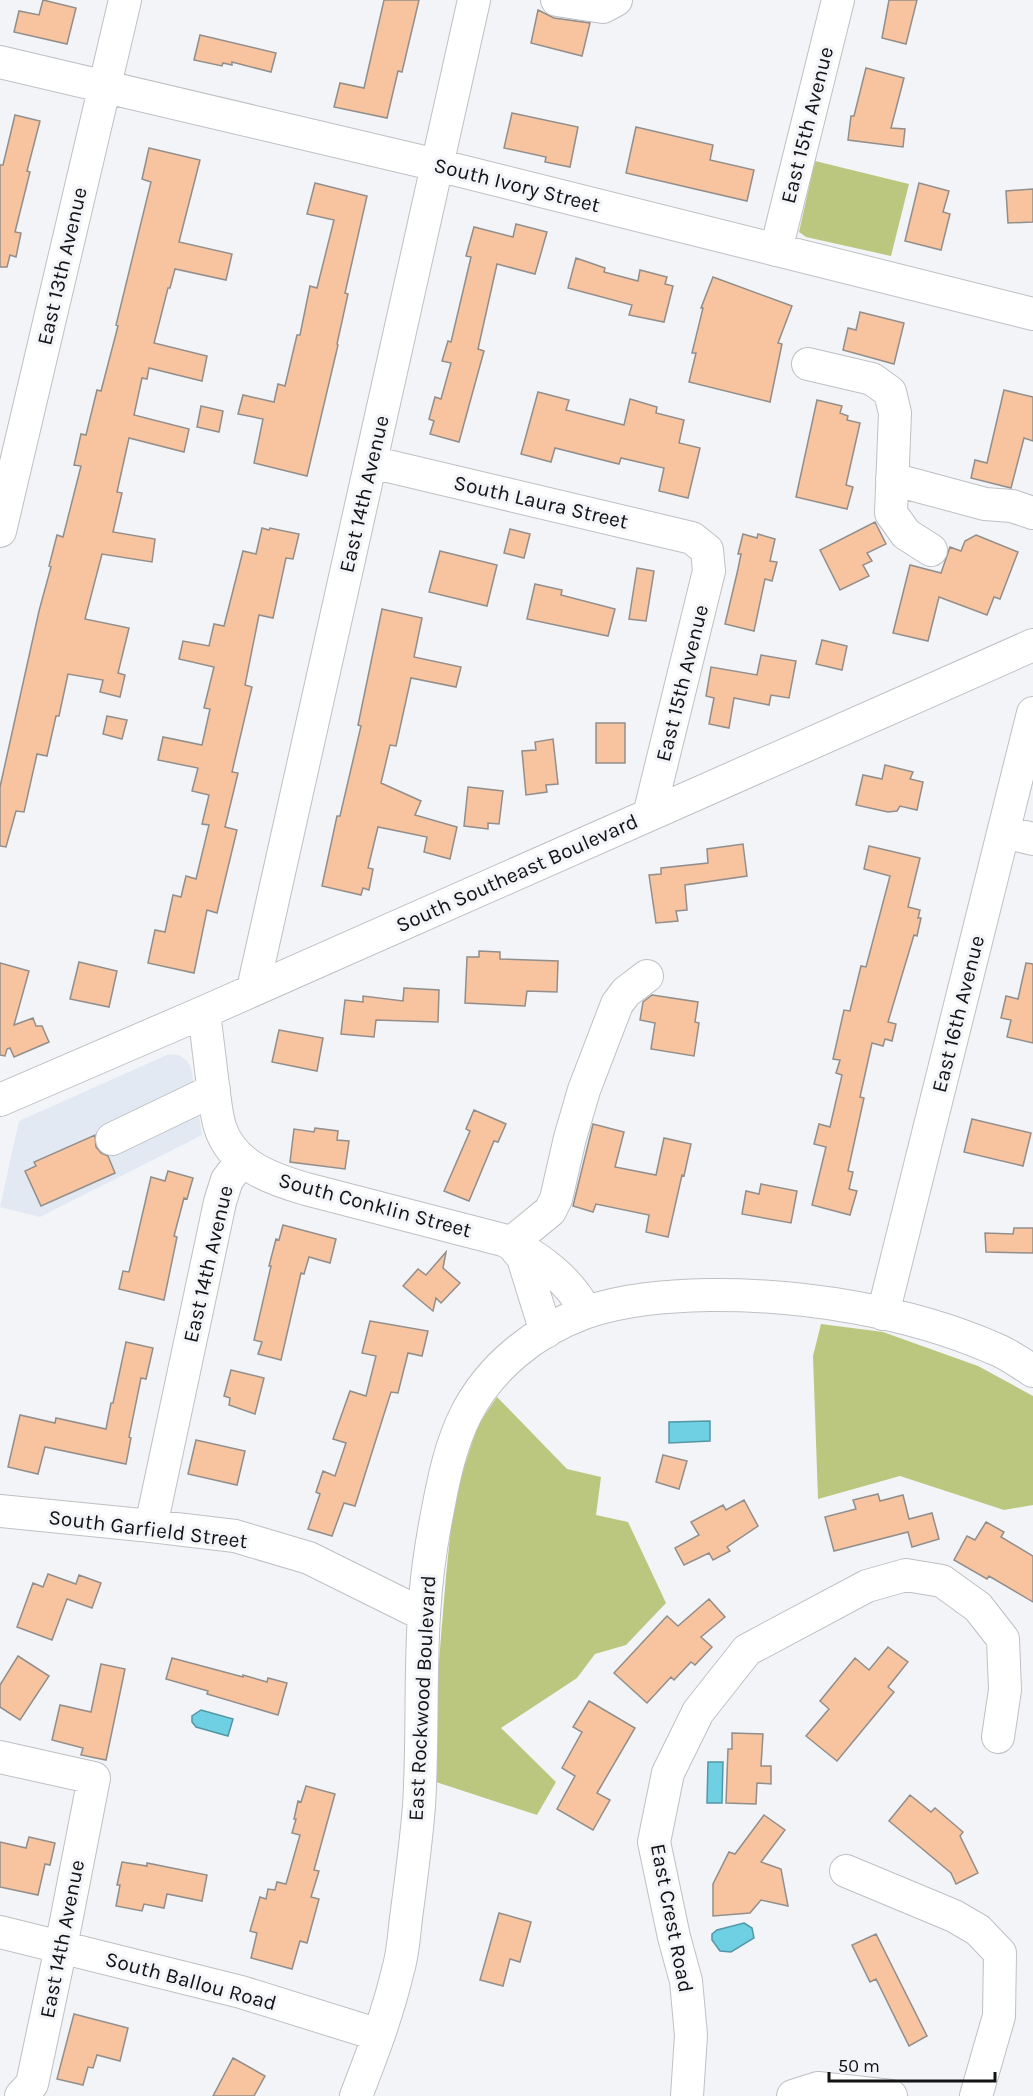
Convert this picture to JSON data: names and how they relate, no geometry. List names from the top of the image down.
{
  "streets": {
    "street": [
      "East 15th Avenue",
      "South Ivory Street",
      "East 13th Avenue",
      "East 14th Avenue",
      "South Laura Street",
      "South Southeast Boulevard",
      "East 16th Avenue",
      "South Conklin Street",
      "South Garfield Street",
      "East Rockwood Boulevard",
      "East Crest Road",
      "South Ballou Road"
    ]
  },
  "crossings": [
    ["East 15th Avenue", "South Ivory Street"],
    ["East 15th Avenue", "South Laura Street"],
    ["East 15th Avenue", "South Southeast Boulevard"],
    ["South Ivory Street", "East 13th Avenue"],
    ["South Ivory Street", "East 14th Avenue"],
    ["East 14th Avenue", "South Laura Street"],
    ["East 14th Avenue", "South Southeast Boulevard"],
    ["East 14th Avenue", "South Conklin Street"],
    ["East 14th Avenue", "South Garfield Street"],
    ["East 14th Avenue", "South Ballou Road"],
    ["East 16th Avenue", "East Rockwood Boulevard"],
    ["South Conklin Street", "East Rockwood Boulevard"],
    ["South Garfield Street", "East Rockwood Boulevard"],
    ["East Rockwood Boulevard", "South Ballou Road"]
  ],
  "scale_bar": "50 m"
}
